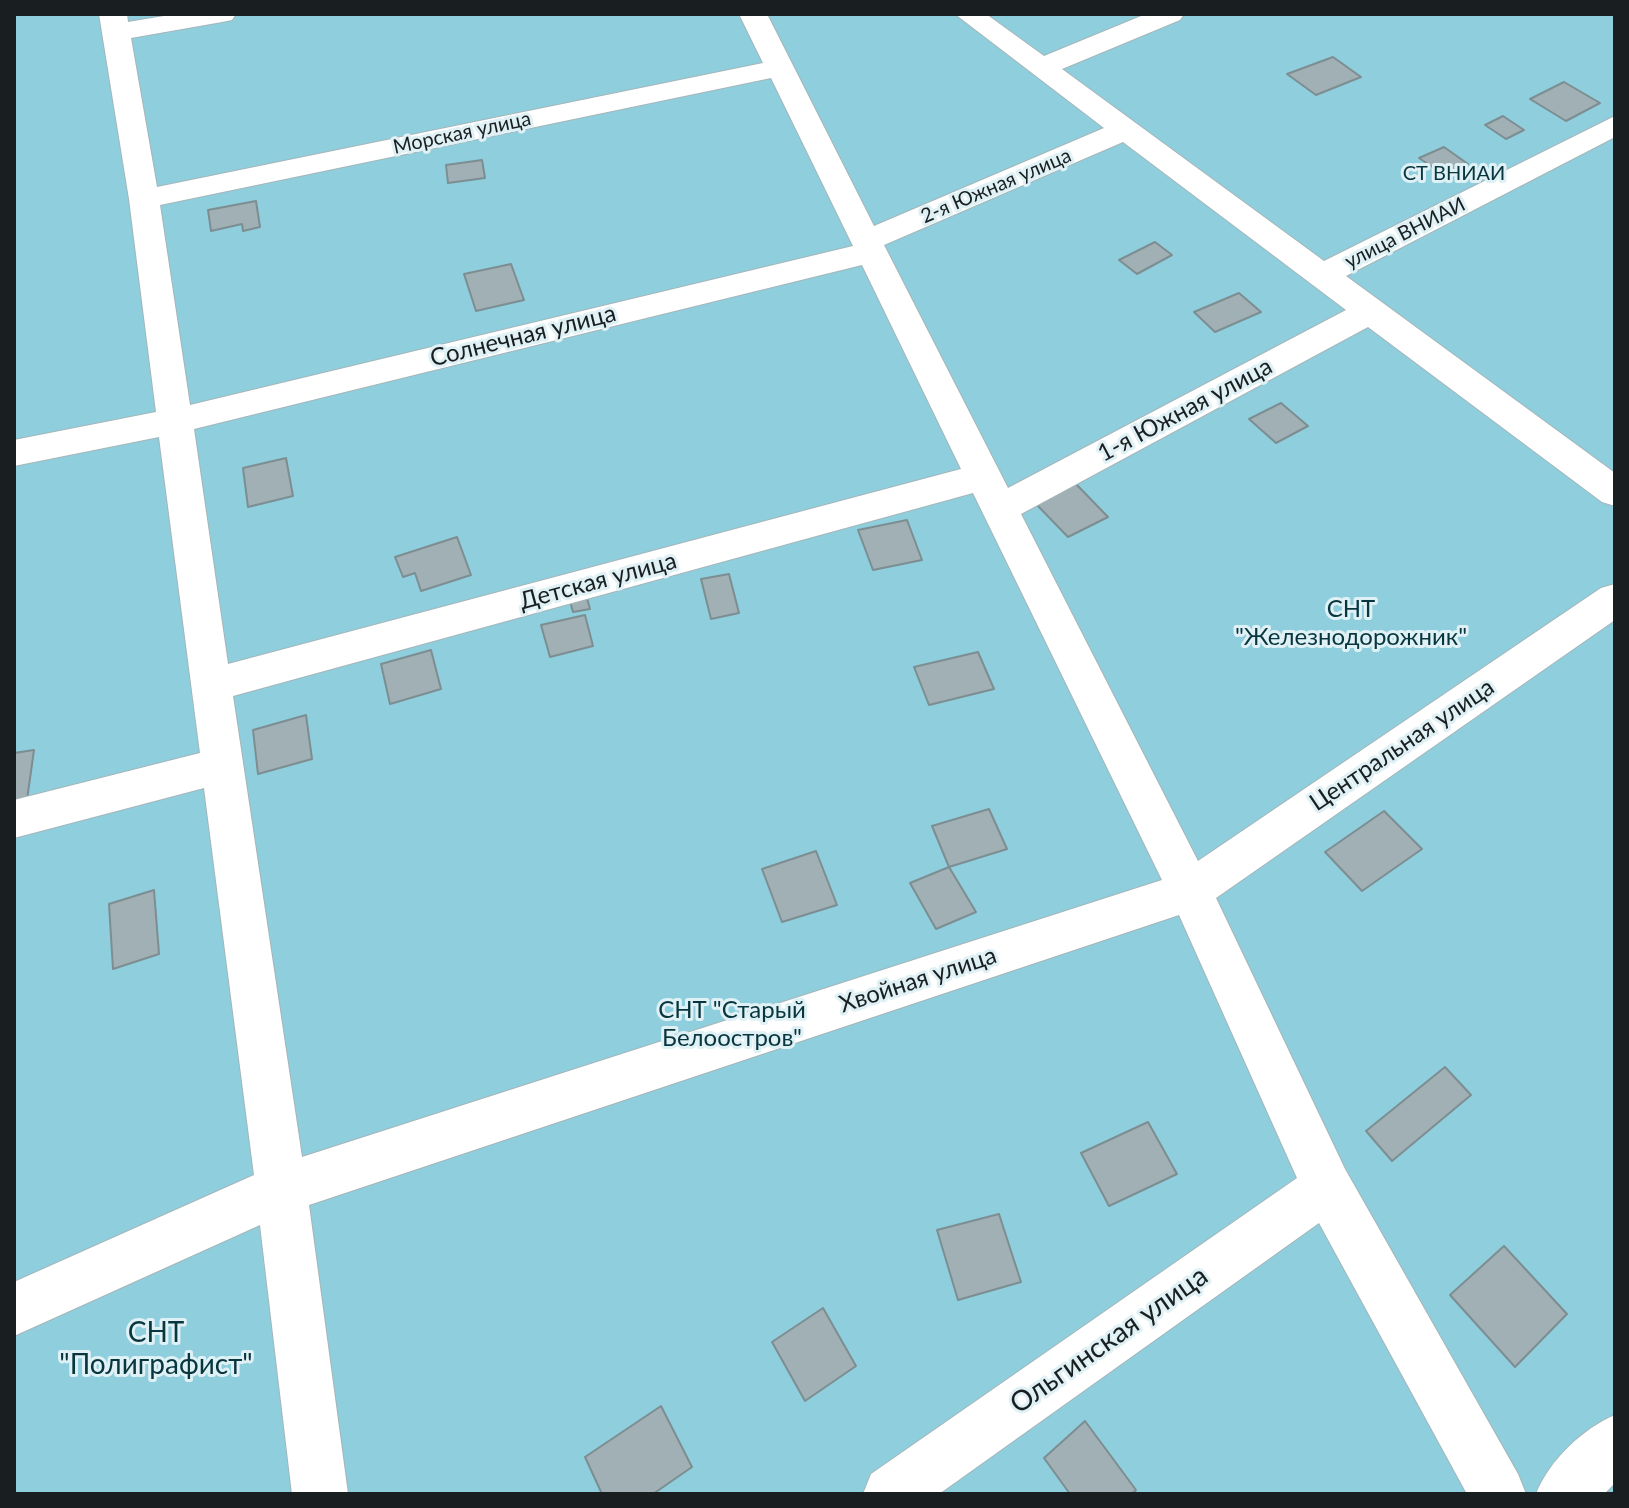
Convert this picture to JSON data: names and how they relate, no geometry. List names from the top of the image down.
{
  "streets": {
    "street": [
      "Морская улица",
      "2-я Южная улица",
      "улица ВНИАИ",
      "Солнечная улица",
      "1-я Южная улица",
      "Детская улица",
      "Центральная улица",
      "Хвойная улица",
      "Ольгинская улица"
    ]
  },
  "crossings": [
    ["2-я Южная улица", "Солнечная улица"],
    ["1-я Южная улица", "Детская улица"],
    ["Центральная улица", "Хвойная улица"]
  ],
  "parks": [
    "СТ ВНИАИ",
    "СНТ \"Железнодорожник\"",
    "СНТ \"Старый Белоостров\"",
    "СНТ \"Полиграфист\""
  ]
}
